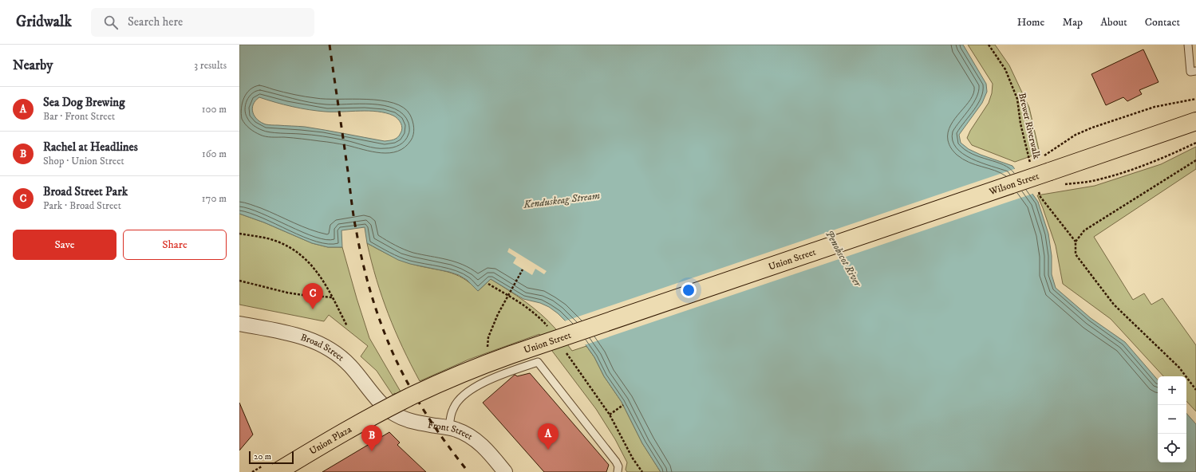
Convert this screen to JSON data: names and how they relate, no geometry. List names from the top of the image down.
{
  "streets": {
    "main road": ["Wilson Street", "Union Street"],
    "street": ["Broad Street", "Front Street", "Union Plaza"],
    "path": ["Brewer Riverwalk"]
  },
  "crossings": [
    ["Wilson Street", "Union Street"],
    ["Union Street", "Union Plaza"],
    ["Broad Street", "Front Street"],
    ["Broad Street", "Union Plaza"],
    ["Front Street", "Union Plaza"]
  ],
  "water": ["Kenduskeag Stream", "Penobscot River"],
  "scale_bar": "20 m",
  "page": {
    "header": "Gridwalk",
    "search": "Search here",
    "nav": [
      "Home",
      "Map",
      "About",
      "Contact"
    ],
    "heading": ["Nearby", "3 results"],
    "list": [
      {
        "mark": "A",
        "name": "Sea Dog Brewing",
        "note": "Bar · Front Street",
        "value": "100 m"
      },
      {
        "mark": "B",
        "name": "Rachel at Headlines",
        "note": "Shop · Union Street",
        "value": "160 m"
      },
      {
        "mark": "C",
        "name": "Broad Street Park",
        "note": "Park · Broad Street",
        "value": "170 m"
      }
    ],
    "buttons": ["Save", "Share"],
    "pins": ["C", "A", "B"],
    "map_buttons": ["+", "−"],
    "scale": "20 m"
  }
}
